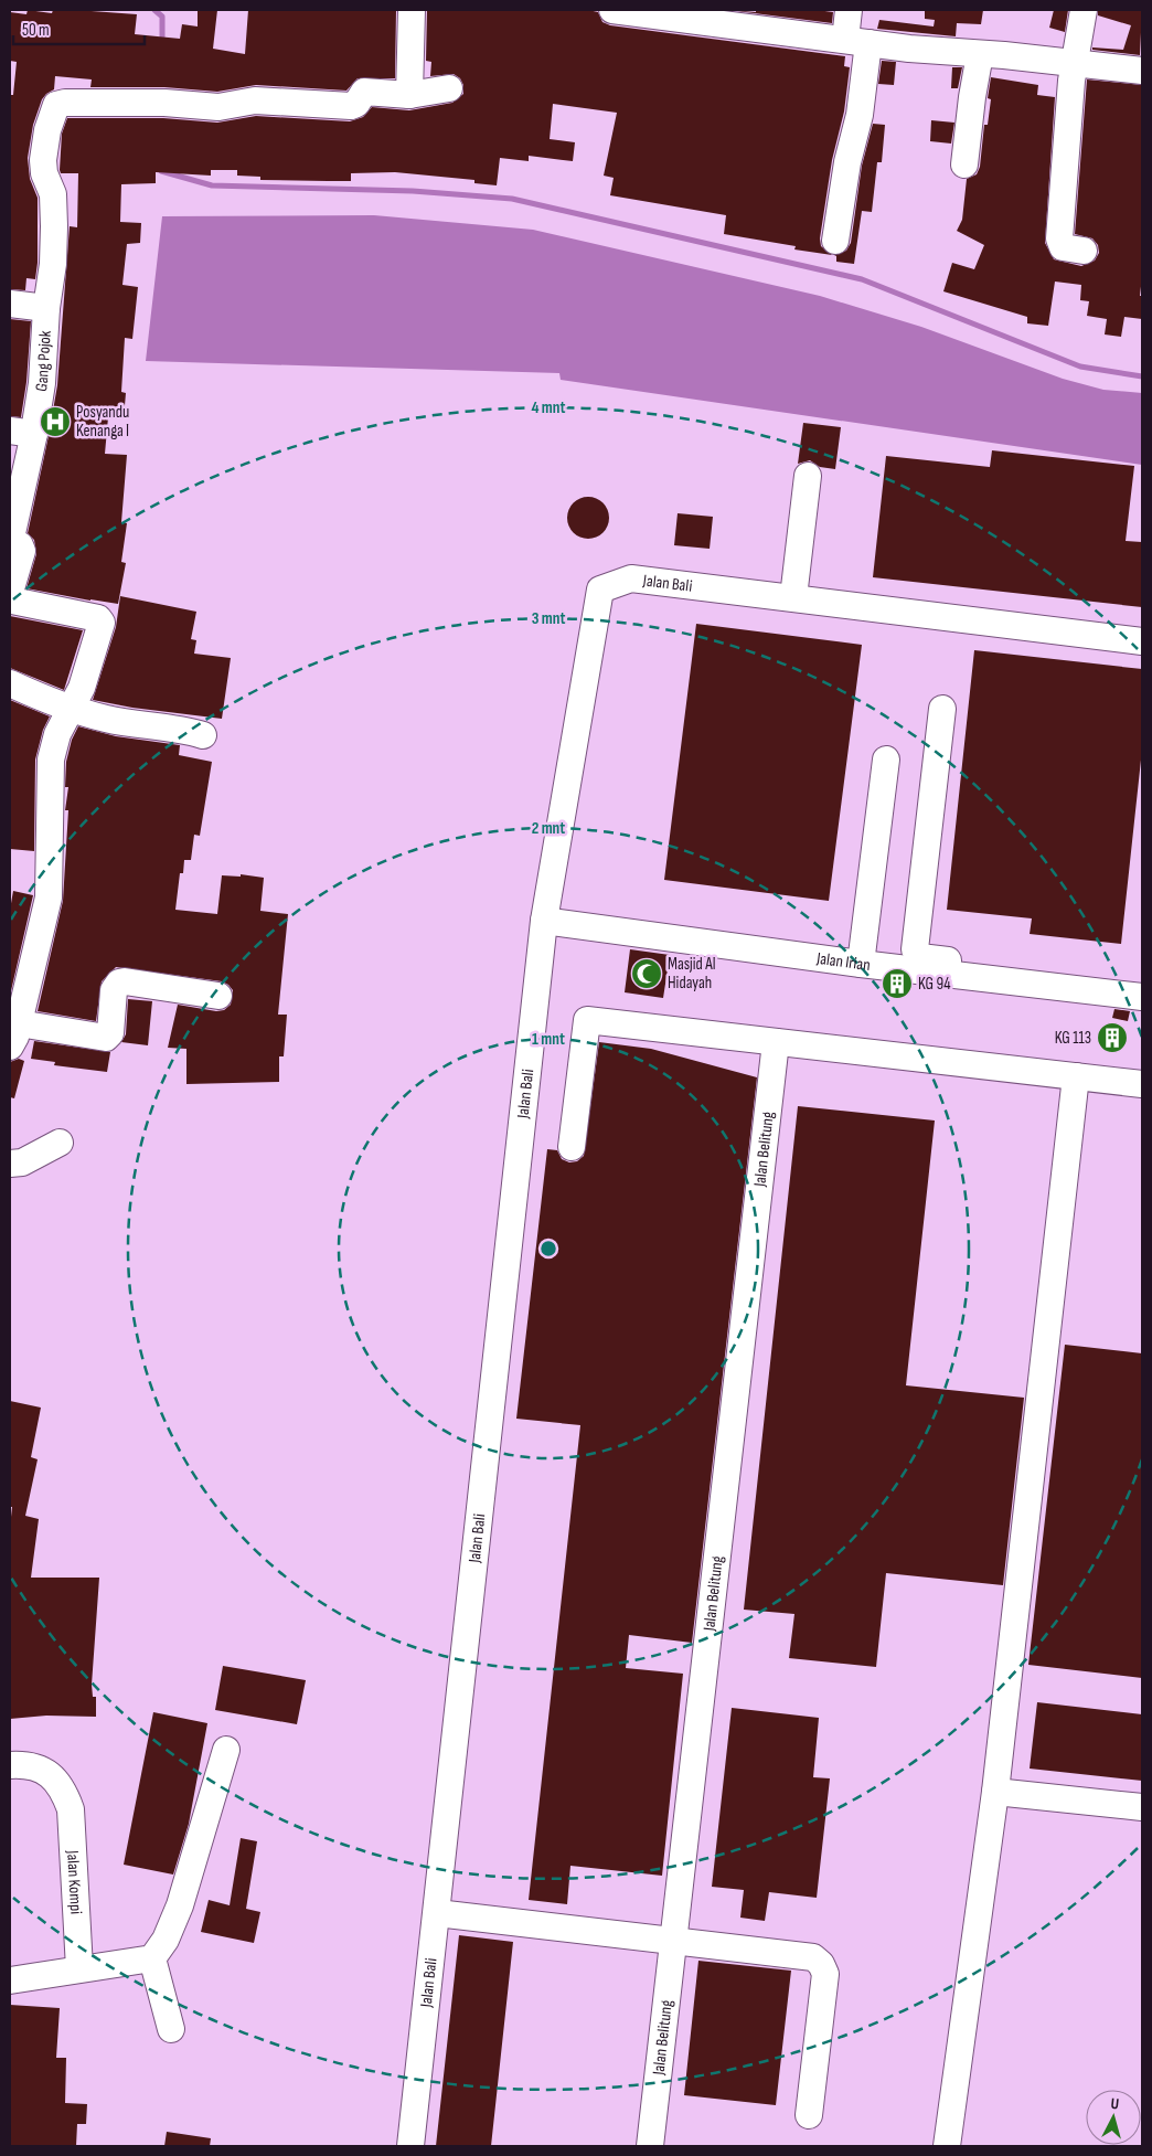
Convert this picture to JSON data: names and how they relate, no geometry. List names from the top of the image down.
{
  "streets": {
    "street": [
      "Gang Pojok",
      "Jalan Bali",
      "Jalan Irian",
      "Jalan Belitung",
      "Jalan Kompi"
    ]
  },
  "crossings": [
    ["Jalan Bali", "Jalan Irian"]
  ],
  "places": {
    "hospital": ["Posyandu Kenanga I"],
    "mosque": ["Masjid Al Hidayah"],
    "building": ["KG 94", "KG 113"]
  },
  "scale_bar": "50 m",
  "north": "top",
  "rings": [
    "4 mnt",
    "3 mnt",
    "2 mnt",
    "1 mnt"
  ]
}
